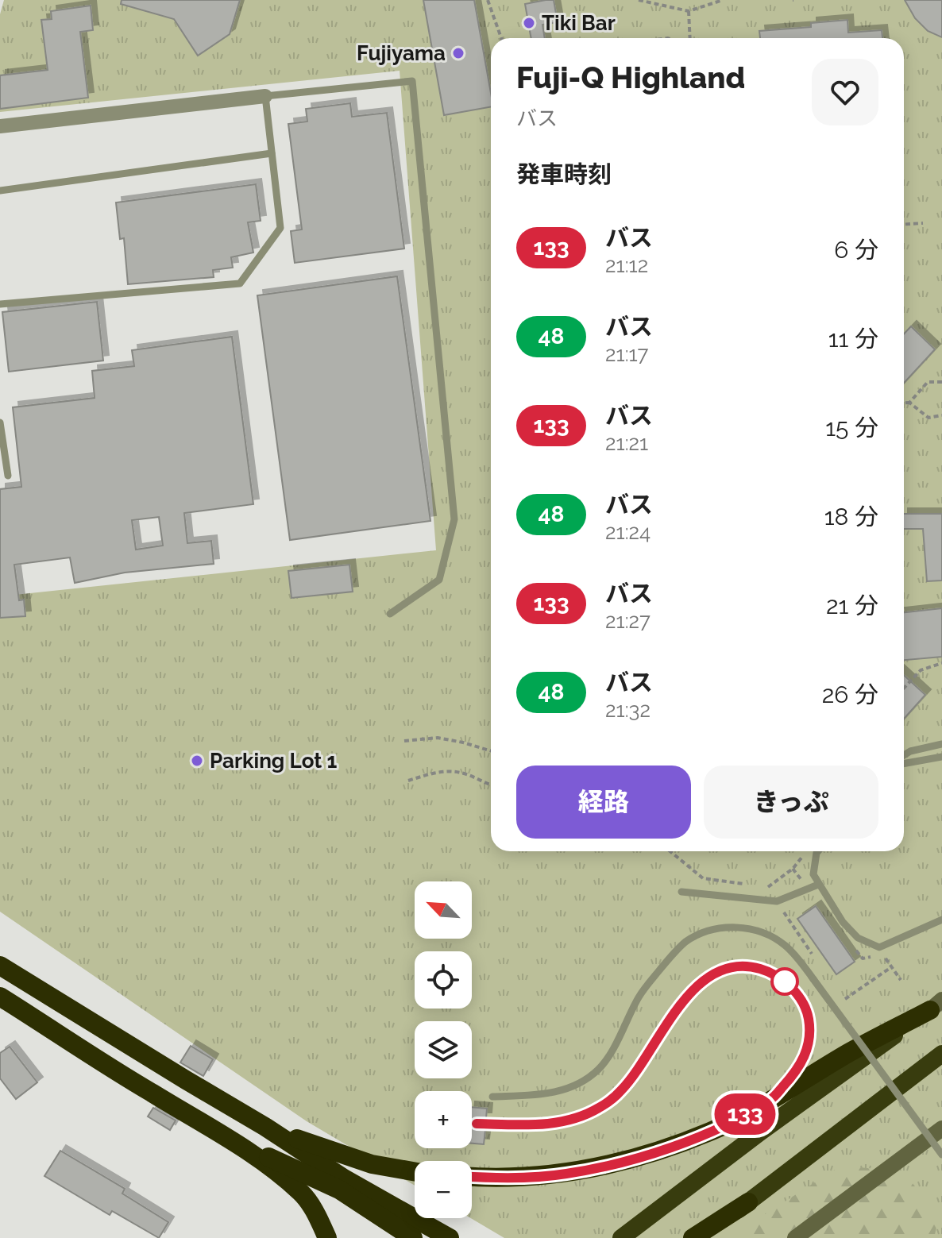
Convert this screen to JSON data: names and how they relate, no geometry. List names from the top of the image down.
{
  "places": ["Tiki Bar", "Fujiyama", "Parking Lot 1"],
  "lines": ["bus line 133"],
  "north": "top left",
  "page": {
    "on_map": "133",
    "heading": [
      ["Fuji-Q Highland", "バス"],
      "発車時刻"
    ],
    "list": [
      {
        "mark": "133",
        "name": "バス",
        "note": "21:12",
        "value": "6 分"
      },
      {
        "mark": "48",
        "name": "バス",
        "note": "21:17",
        "value": "11 分"
      },
      {
        "mark": "133",
        "name": "バス",
        "note": "21:21",
        "value": "15 分"
      },
      {
        "mark": "48",
        "name": "バス",
        "note": "21:24",
        "value": "18 分"
      },
      {
        "mark": "133",
        "name": "バス",
        "note": "21:27",
        "value": "21 分"
      },
      {
        "mark": "48",
        "name": "バス",
        "note": "21:32",
        "value": "26 分"
      }
    ],
    "buttons": ["経路", "きっぷ"],
    "map_buttons": ["+", "−"]
  }
}
